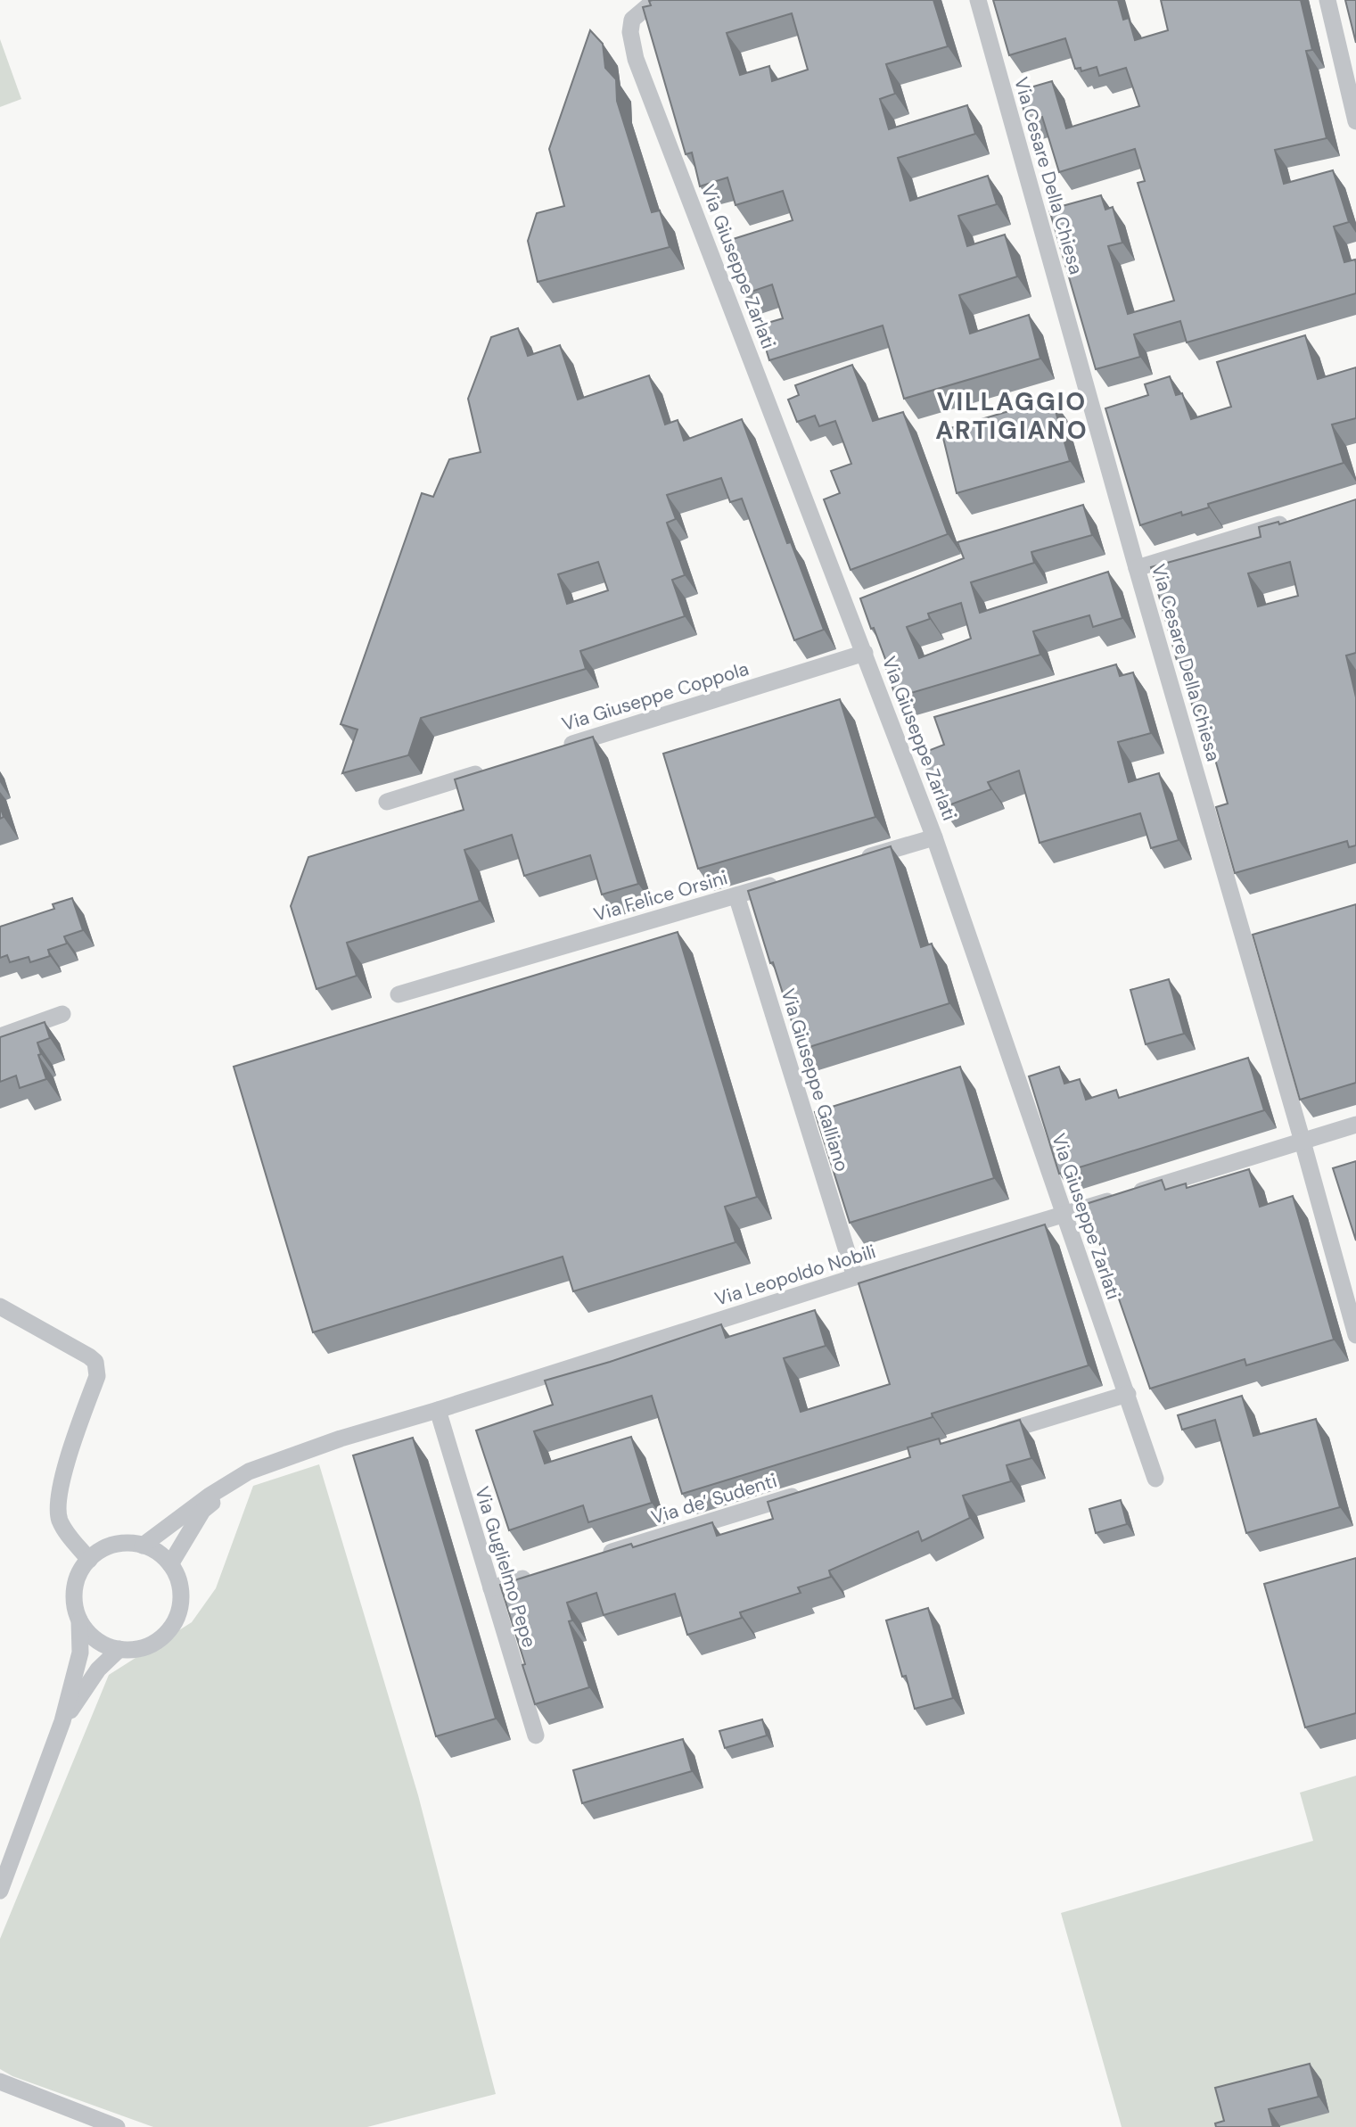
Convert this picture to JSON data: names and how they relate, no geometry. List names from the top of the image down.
{
  "streets": {
    "street": [
      "Via Cesare Della Chiesa",
      "Via Giuseppe Zarlati",
      "Via Giuseppe Coppola",
      "Via Felice Orsini",
      "Via Giuseppe Galliano",
      "Via Leopoldo Nobili",
      "Via de’ Sudenti",
      "Via Guglielmo Pepe"
    ]
  },
  "crossings": [
    ["Via Cesare Della Chiesa", "Via Leopoldo Nobili"],
    ["Via Giuseppe Zarlati", "Via Giuseppe Coppola"],
    ["Via Giuseppe Zarlati", "Via Leopoldo Nobili"],
    ["Via Felice Orsini", "Via Giuseppe Galliano"],
    ["Via Giuseppe Galliano", "Via Leopoldo Nobili"],
    ["Via Leopoldo Nobili", "Via Guglielmo Pepe"]
  ],
  "districts": ["VILLAGGIO ARTIGIANO"]
}
